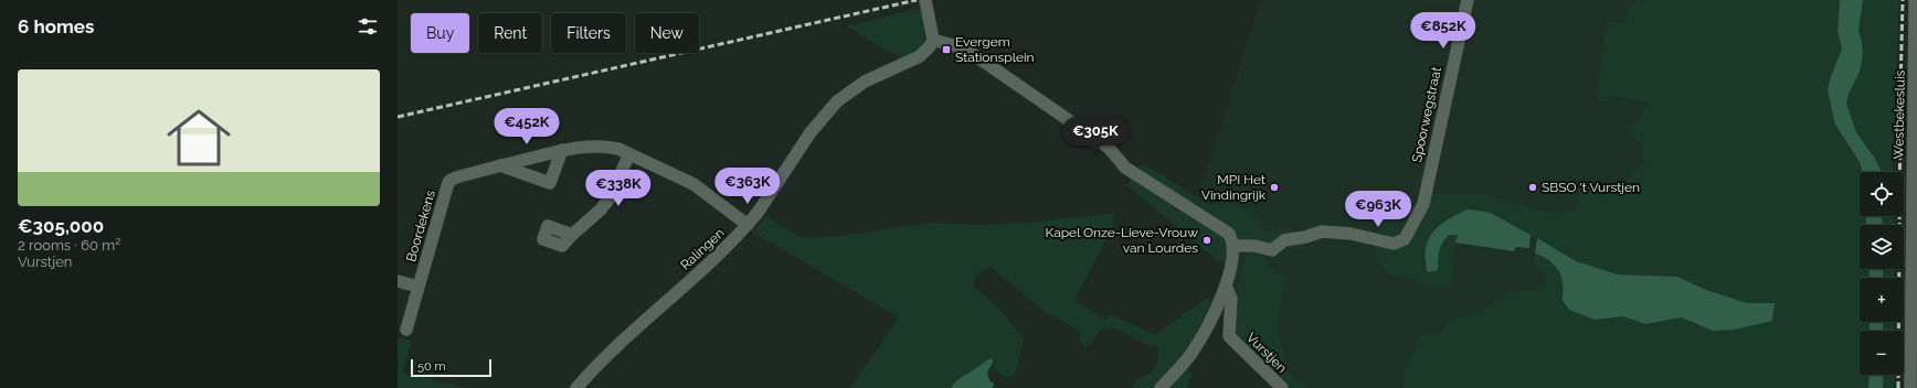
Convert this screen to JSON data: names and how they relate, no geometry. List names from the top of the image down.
{
  "streets": {
    "street": [
      "Spoorwegstraat",
      "Westbekesluis",
      "Boordekens",
      "Ralingen",
      "Vurstjen"
    ]
  },
  "crossings": [
    ["Spoorwegstraat", "Vurstjen"],
    ["Boordekens", "Ralingen"]
  ],
  "places": {
    "transit": ["Evergem Stationsplein"],
    "other": ["MPI Het Vindingrijk", "SBSO 't Vurstjen", "Kapel Onze-Lieve-Vrouw van Lourdes"]
  },
  "scale_bar": "50 m",
  "page": {
    "heading": "6 homes",
    "price": [
      "€852K",
      "€452K",
      "€305K",
      "€363K",
      "€338K",
      "€963K"
    ],
    "chip": [
      "Buy",
      "Rent",
      "Filters",
      "New"
    ],
    "list": [
      {
        "name": "€305,000",
        "note": "2 rooms · 60 m² · Vurstjen"
      }
    ],
    "map_buttons": ["+", "−"],
    "scale": "50 m"
  }
}
